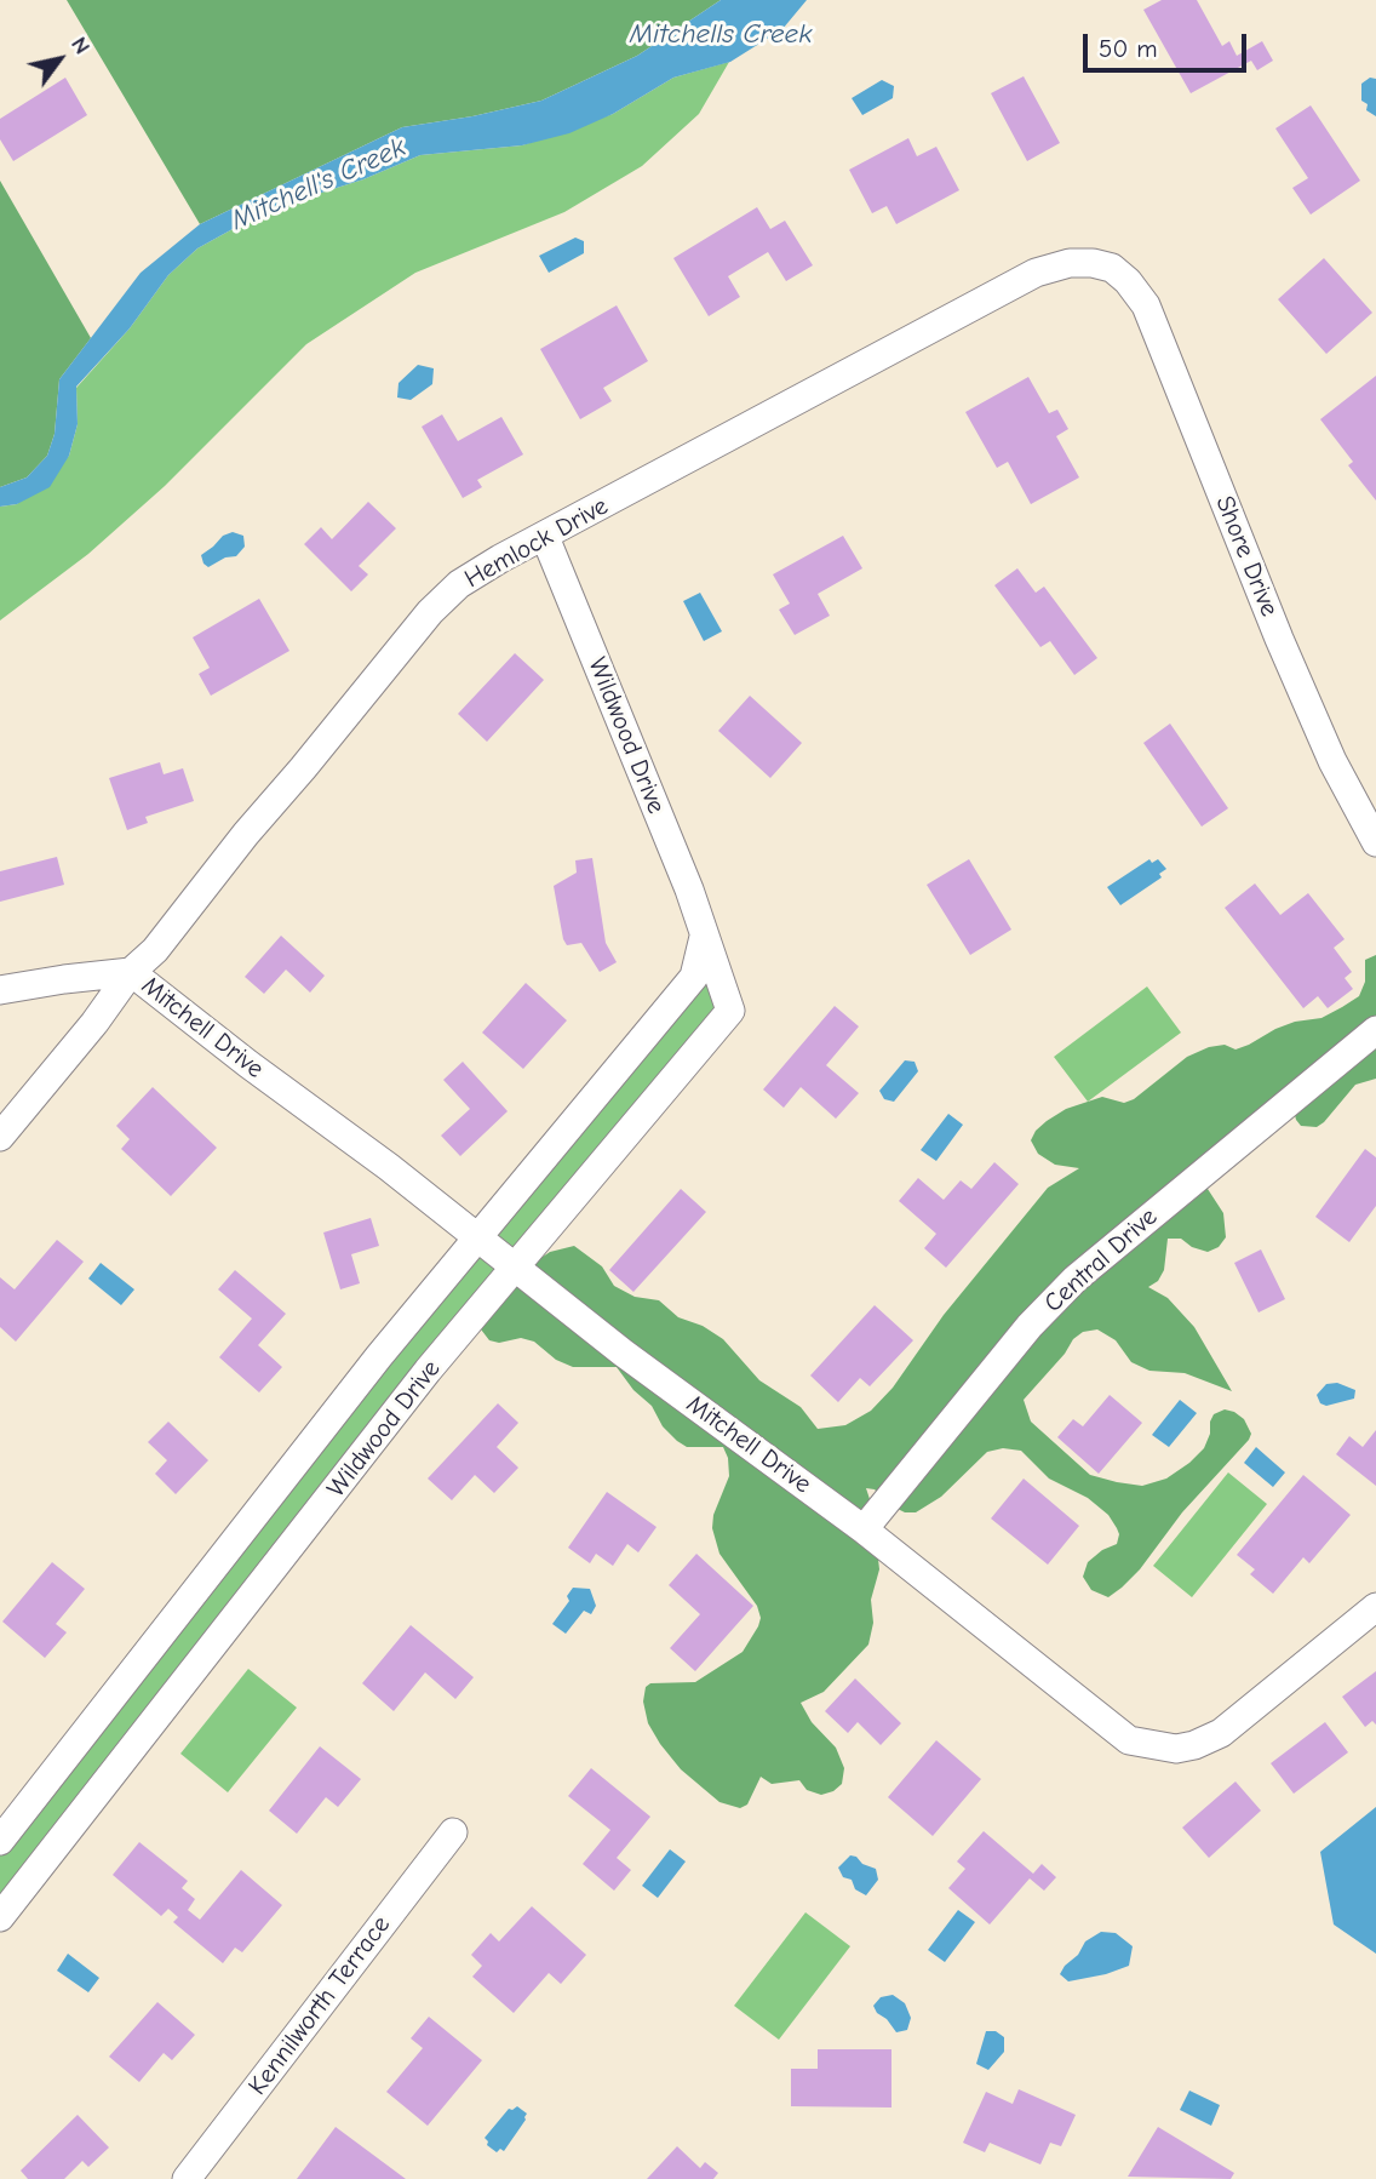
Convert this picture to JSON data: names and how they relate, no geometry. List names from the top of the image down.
{
  "streets": {
    "street": [
      "Hemlock Drive",
      "Shore Drive",
      "Wildwood Drive",
      "Mitchell Drive",
      "Central Drive",
      "Kennilworth Terrace"
    ]
  },
  "crossings": [
    ["Hemlock Drive", "Shore Drive"],
    ["Hemlock Drive", "Wildwood Drive"],
    ["Hemlock Drive", "Mitchell Drive"],
    ["Wildwood Drive", "Mitchell Drive"],
    ["Mitchell Drive", "Central Drive"]
  ],
  "water": ["Mitchells Creek", "Mitchell's Creek"],
  "scale_bar": "50 m",
  "north": "top right"
}
